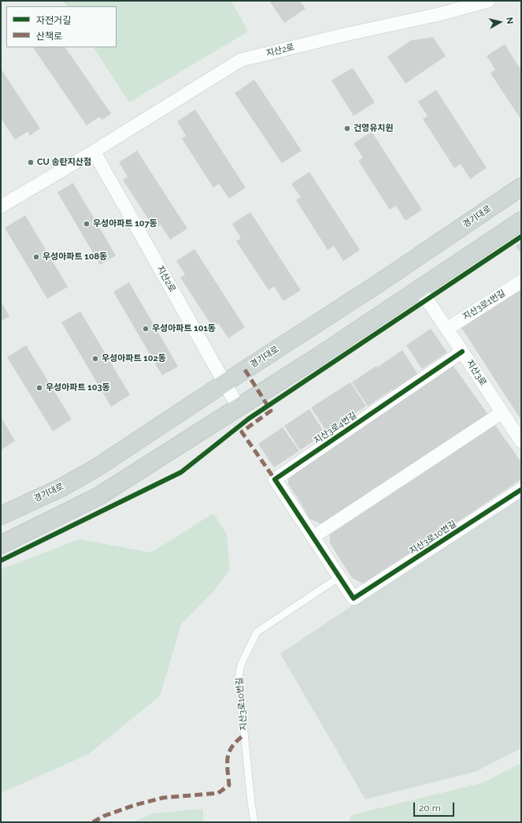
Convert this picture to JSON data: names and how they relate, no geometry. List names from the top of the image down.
{
  "streets": {
    "main road": ["경기대로"],
    "street": [
      "지산2로",
      "지산3로1번길",
      "지산3로",
      "지산3로4번길",
      "지산3로10번길"
    ]
  },
  "crossings": [
    ["지산2로", "경기대로"],
    ["지산3로1번길", "지산3로"],
    ["지산3로", "지산3로4번길"]
  ],
  "places": [
    "건영유치원",
    "CU 송탄지산점",
    "우성아파트 107동",
    "우성아파트 108동",
    "우성아파트 101동",
    "우성아파트 102동",
    "우성아파트 103동"
  ],
  "legend": ["자전거길", "산책로"],
  "scale_bar": "20 m",
  "north": "right"
}
